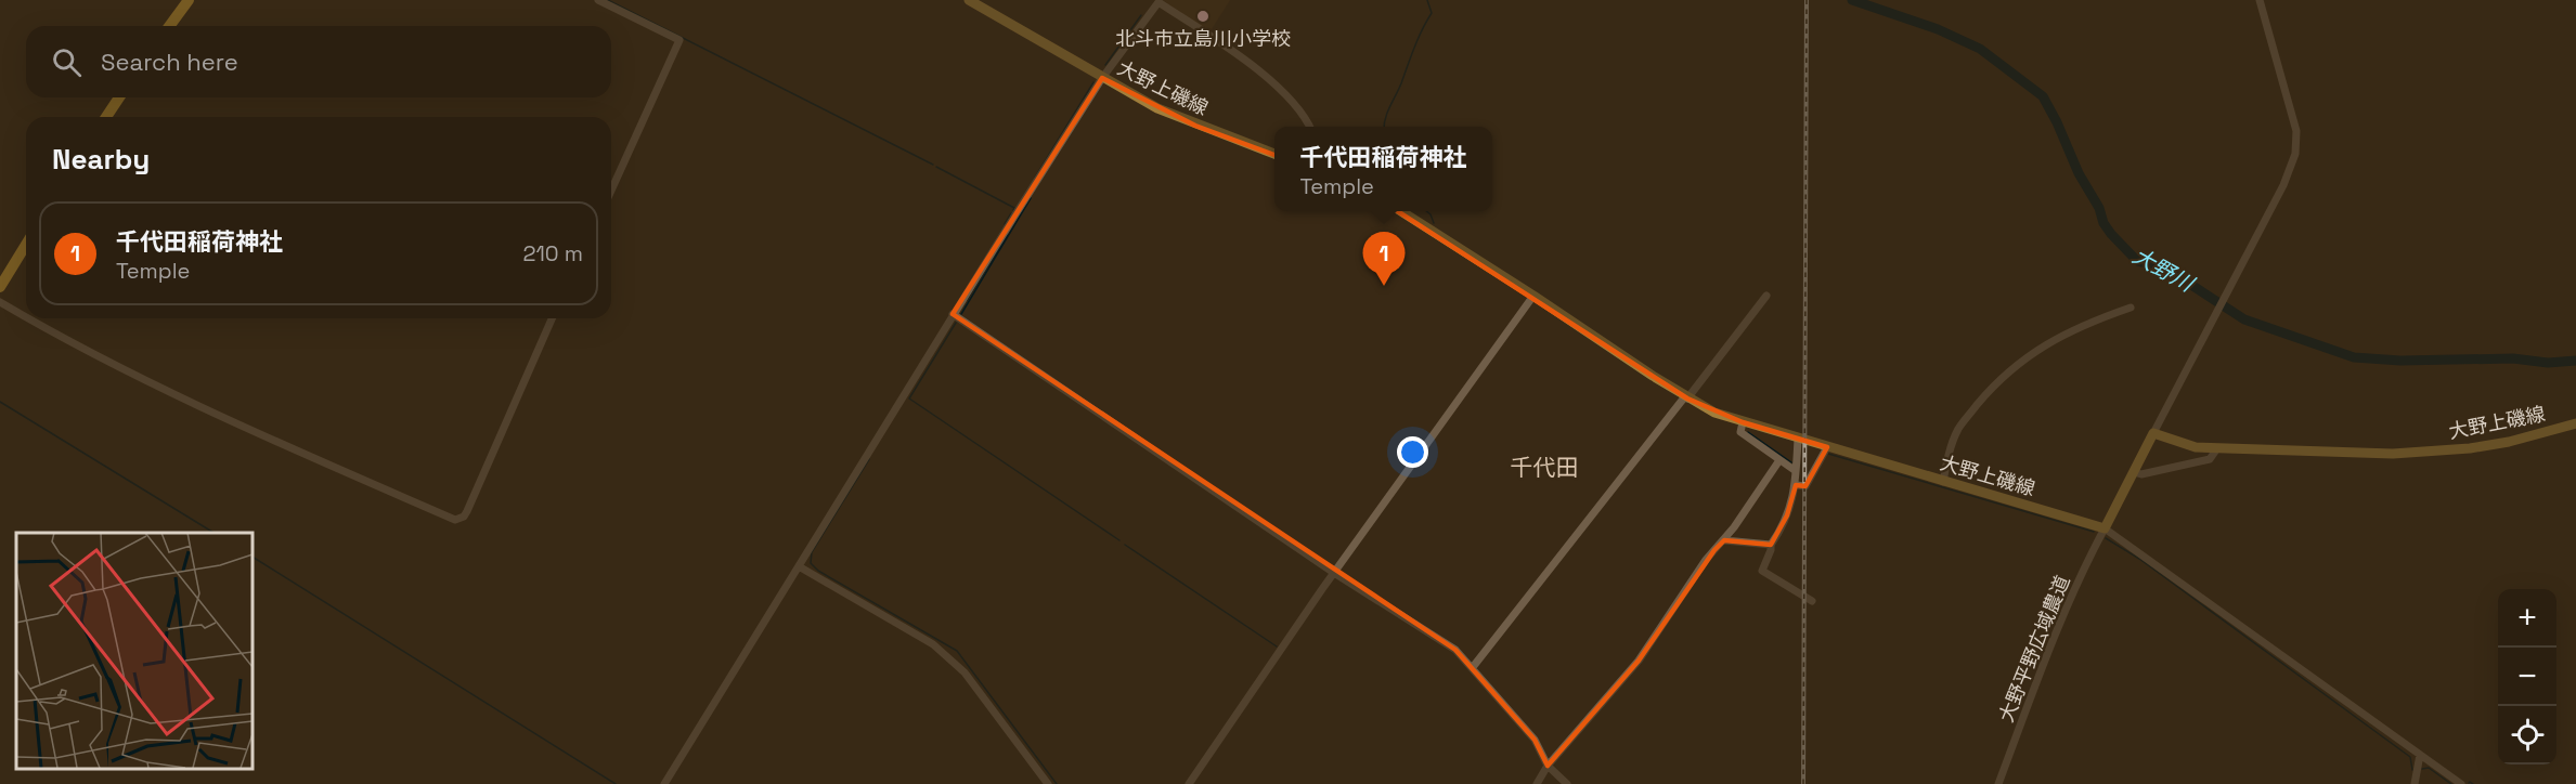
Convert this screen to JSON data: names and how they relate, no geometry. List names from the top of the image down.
{
  "streets": {
    "main road": ["大野上磯線"],
    "street": ["大野平野広域農道"]
  },
  "crossings": [
    ["大野上磯線", "大野平野広域農道"]
  ],
  "districts": ["千代田"],
  "water": ["大野川"],
  "places": ["北斗市立島川小学校"],
  "page": {
    "search": "Search here",
    "heading": "Nearby",
    "popup": ["千代田稲荷神社", "Temple"],
    "list": [
      {
        "mark": "1",
        "name": "千代田稲荷神社",
        "note": "Temple",
        "value": "210 m"
      }
    ],
    "pins": "1",
    "map_buttons": ["+", "−"]
  }
}
